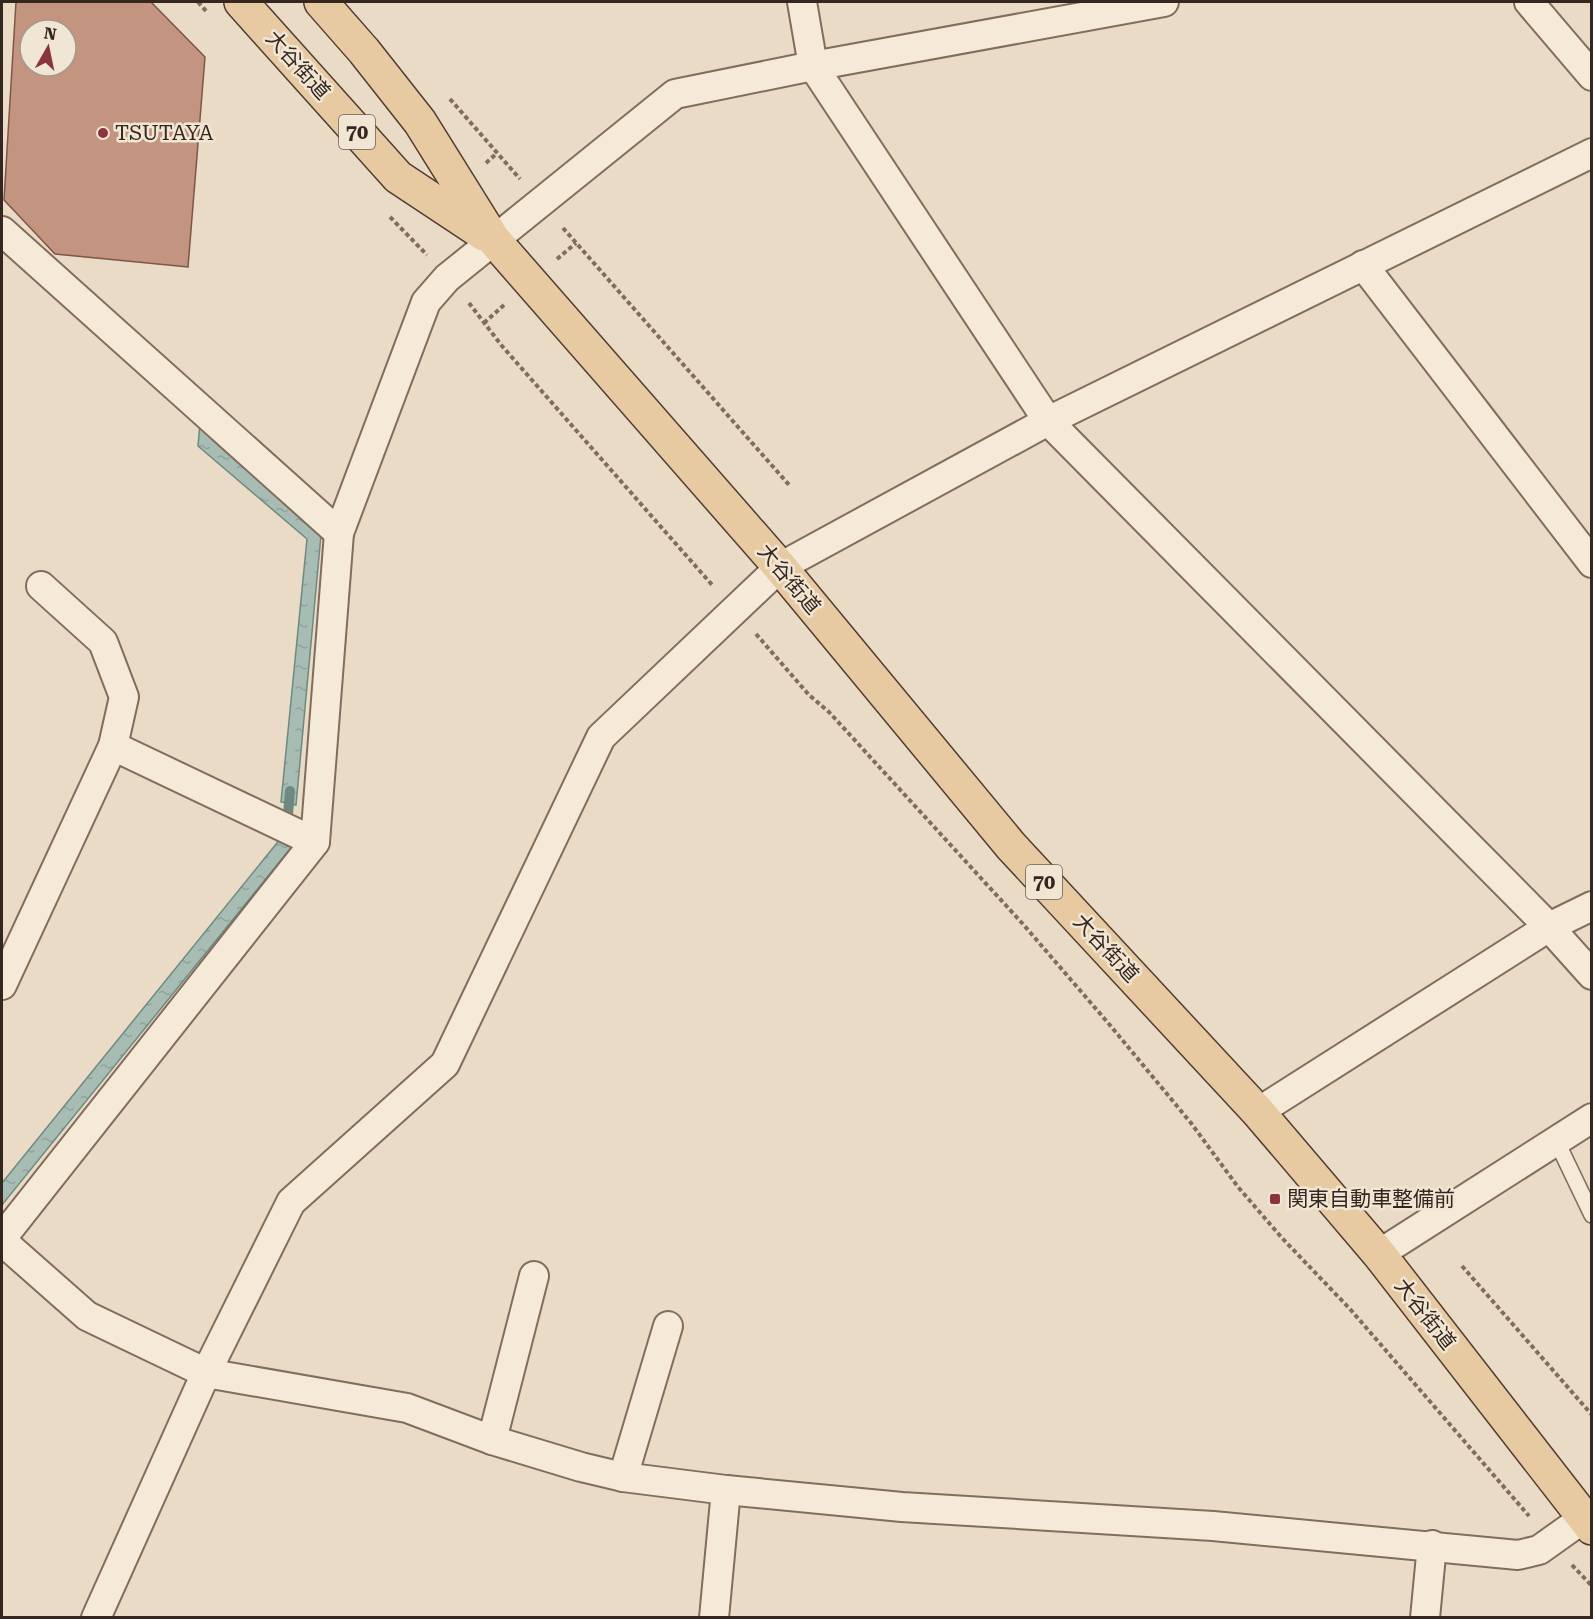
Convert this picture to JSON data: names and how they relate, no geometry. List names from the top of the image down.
{
  "streets": {
    "main road": ["大谷街道", "70"]
  },
  "places": {
    "other": ["TSUTAYA"],
    "transit": ["関東自動車整備前"]
  },
  "north": "top"
}
